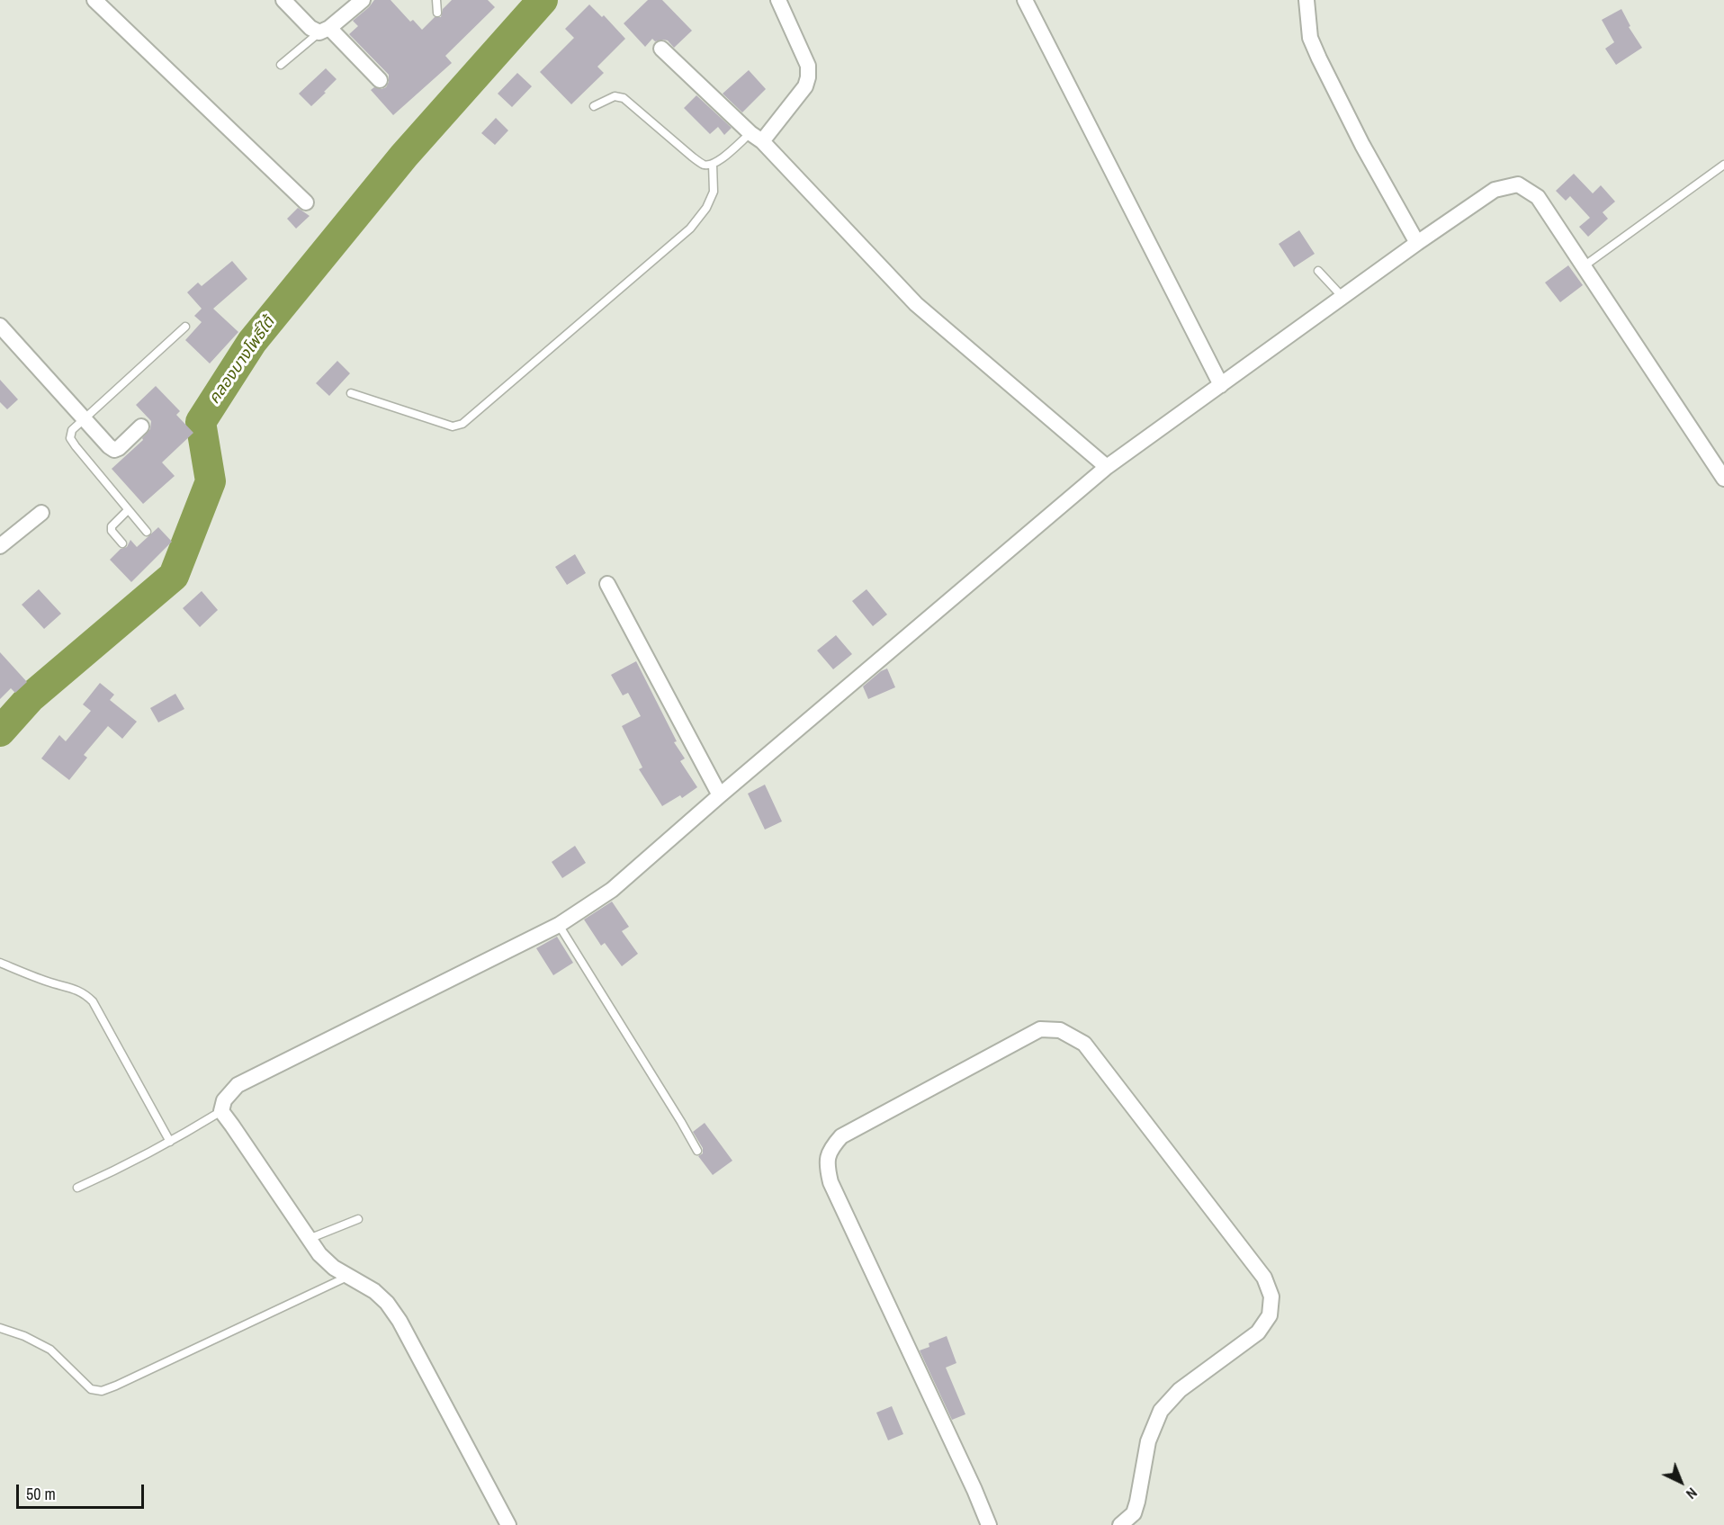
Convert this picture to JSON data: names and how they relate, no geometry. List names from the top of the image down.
{
  "water": ["คลองบางโพธิ์ใต้"],
  "scale_bar": "50 m",
  "north": "bottom right"
}
